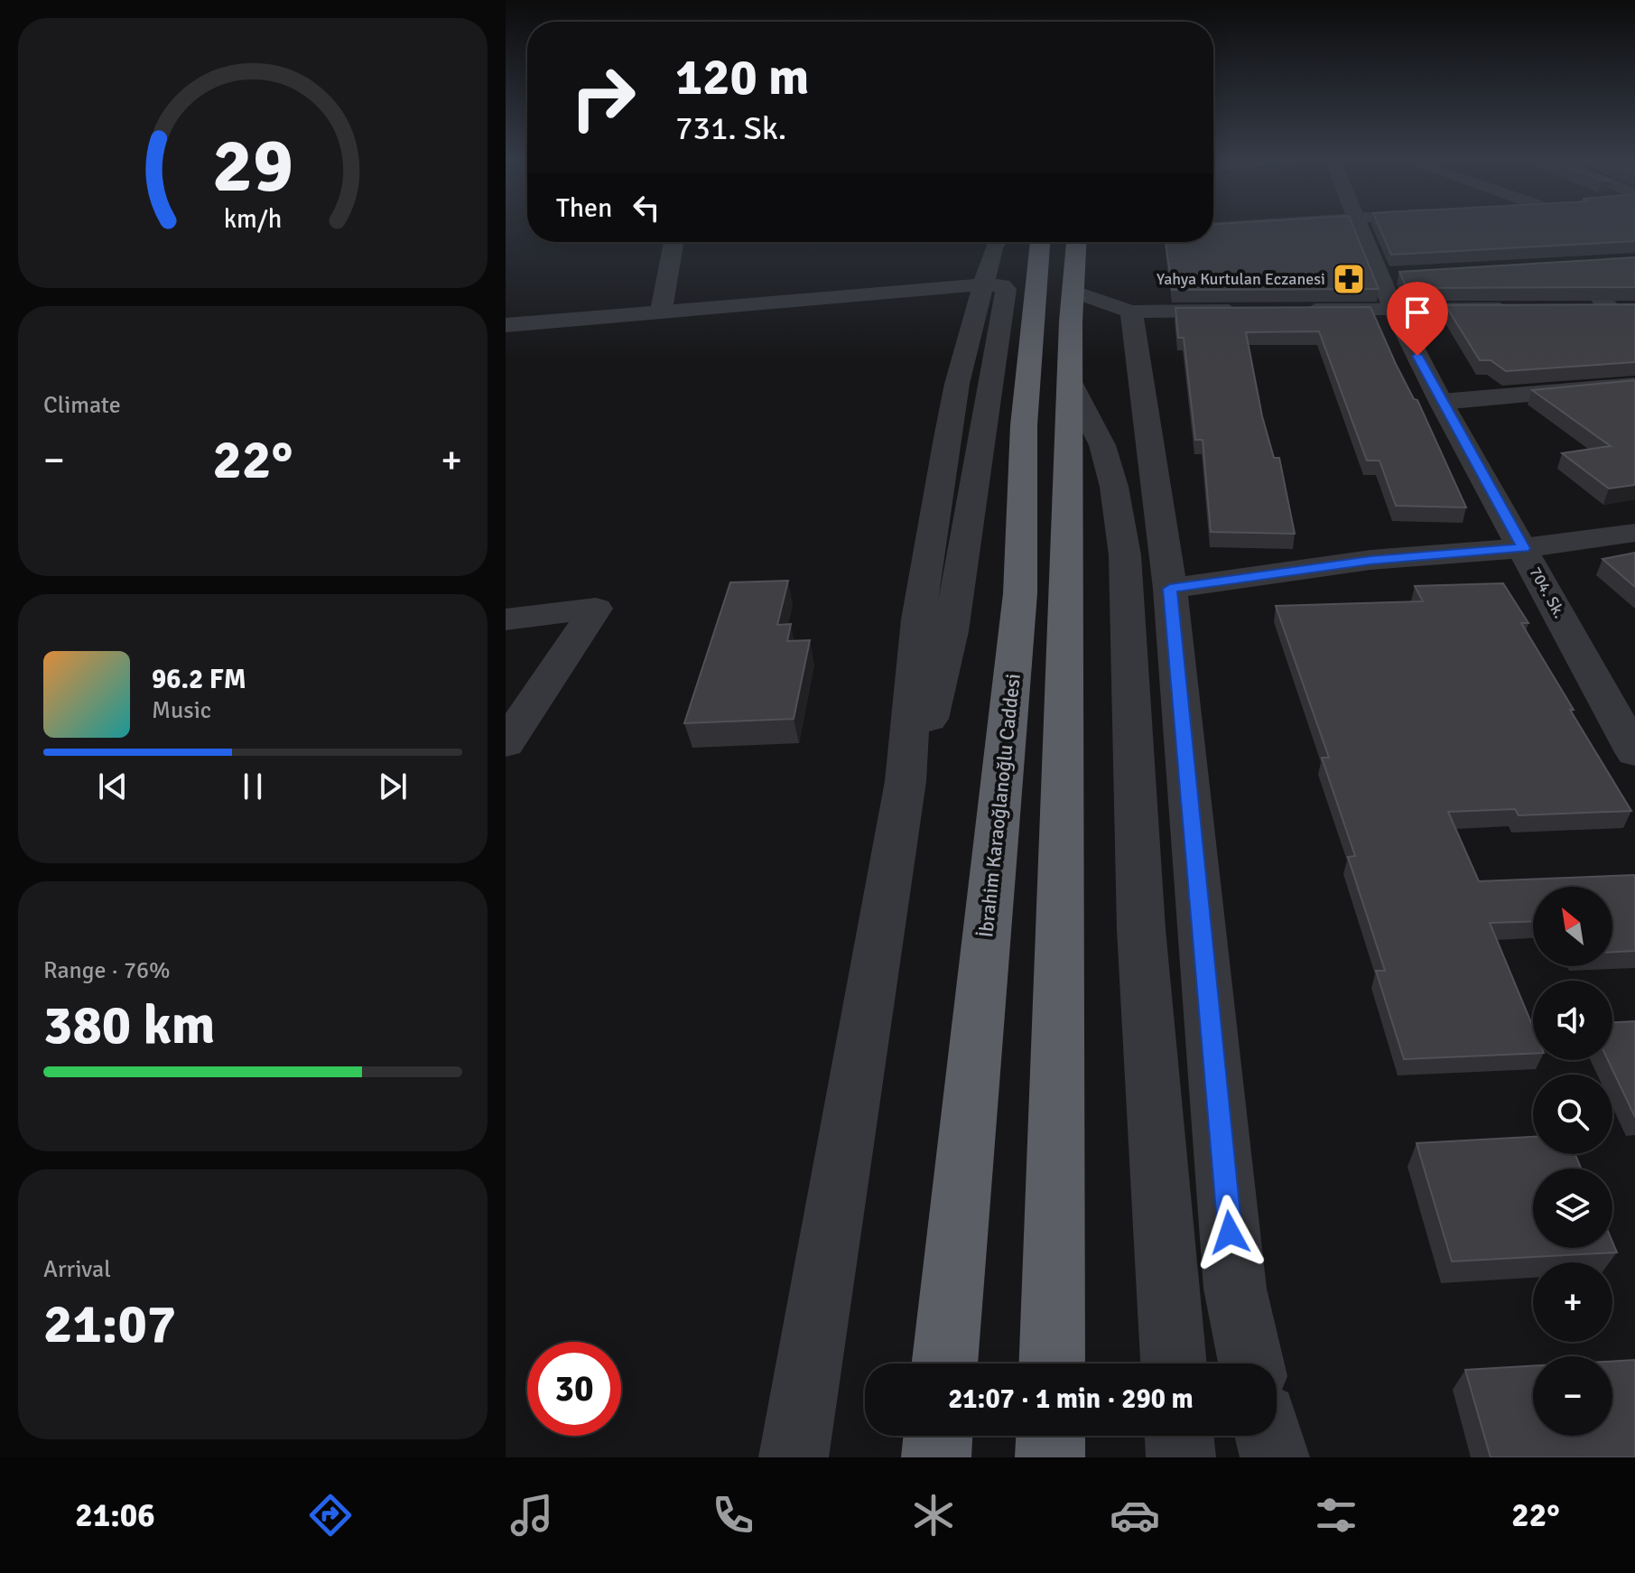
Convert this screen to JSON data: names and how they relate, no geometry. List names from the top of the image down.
{
  "streets": {
    "highway": ["İbrahim Karaoğlanoğlu Caddesi"],
    "street": ["704. Sk."]
  },
  "places": {
    "pharmacy": ["Yahya Kurtulan Eczanesi"]
  },
  "north": "top left",
  "page": {
    "turn": ["120 m", "731. Sk."],
    "then": "Then",
    "tile": [
      "Climate",
      ["Range · 76%", "380 km"],
      ["Arrival", "21:07"]
    ],
    "heat": ["−", "22°", "+"],
    "song": ["96.2 FM", "Music"],
    "map_buttons": ["+", "−"],
    "limit": "30",
    "trip": "21:07 · 1 min · 290 m",
    "tabs": ["21:06", "22°"],
    "gauge": ["29", "km/h"]
  }
}
